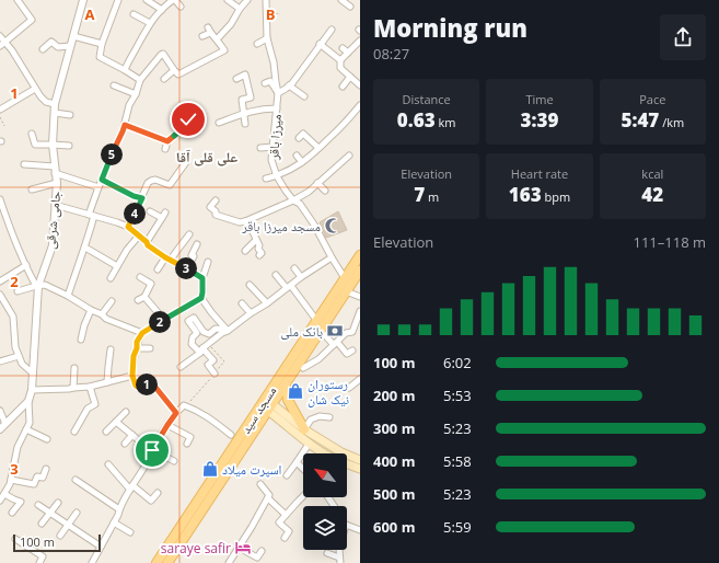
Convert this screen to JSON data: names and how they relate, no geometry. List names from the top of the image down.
{
  "streets": {
    "main road": ["مسجد سید"],
    "street": ["میرزا باقر", "جامی شرقی"]
  },
  "crossings": [
    ["میرزا باقر", "مسجد سید"]
  ],
  "districts": ["علی قلی آقا"],
  "places": {
    "mosque": ["مسجد میرزا باقر"],
    "bank": ["بانک ملی"],
    "shop": ["رستوران نیک شان", "اسپرت میلاد"],
    "hotel": ["saraye safir"]
  },
  "scale_bar": "100 m",
  "north": "top left",
  "page": {
    "heading": ["Morning run", "08:27"],
    "stats": [
      ["Distance", "0.63 km"],
      ["Time", "3:39"],
      ["Pace", "5:47 /km"],
      ["Elevation", "7 m"],
      ["Heart rate", "163 bpm"],
      ["kcal", "42"]
    ],
    "pins": [
      "5",
      "4",
      "3",
      "2",
      "1"
    ],
    "chart": ["Elevation", "111–118 m"],
    "list": [
      {
        "name": "100 m",
        "note": "6:02"
      },
      {
        "name": "200 m",
        "note": "5:53"
      },
      {
        "name": "300 m",
        "note": "5:23"
      },
      {
        "name": "400 m",
        "note": "5:58"
      },
      {
        "name": "500 m",
        "note": "5:23"
      },
      {
        "name": "600 m",
        "note": "5:59"
      }
    ],
    "scale": "100 m"
  },
  "grid": {
    "columns": ["A", "B"],
    "rows": ["1", "2", "3"]
  }
}
